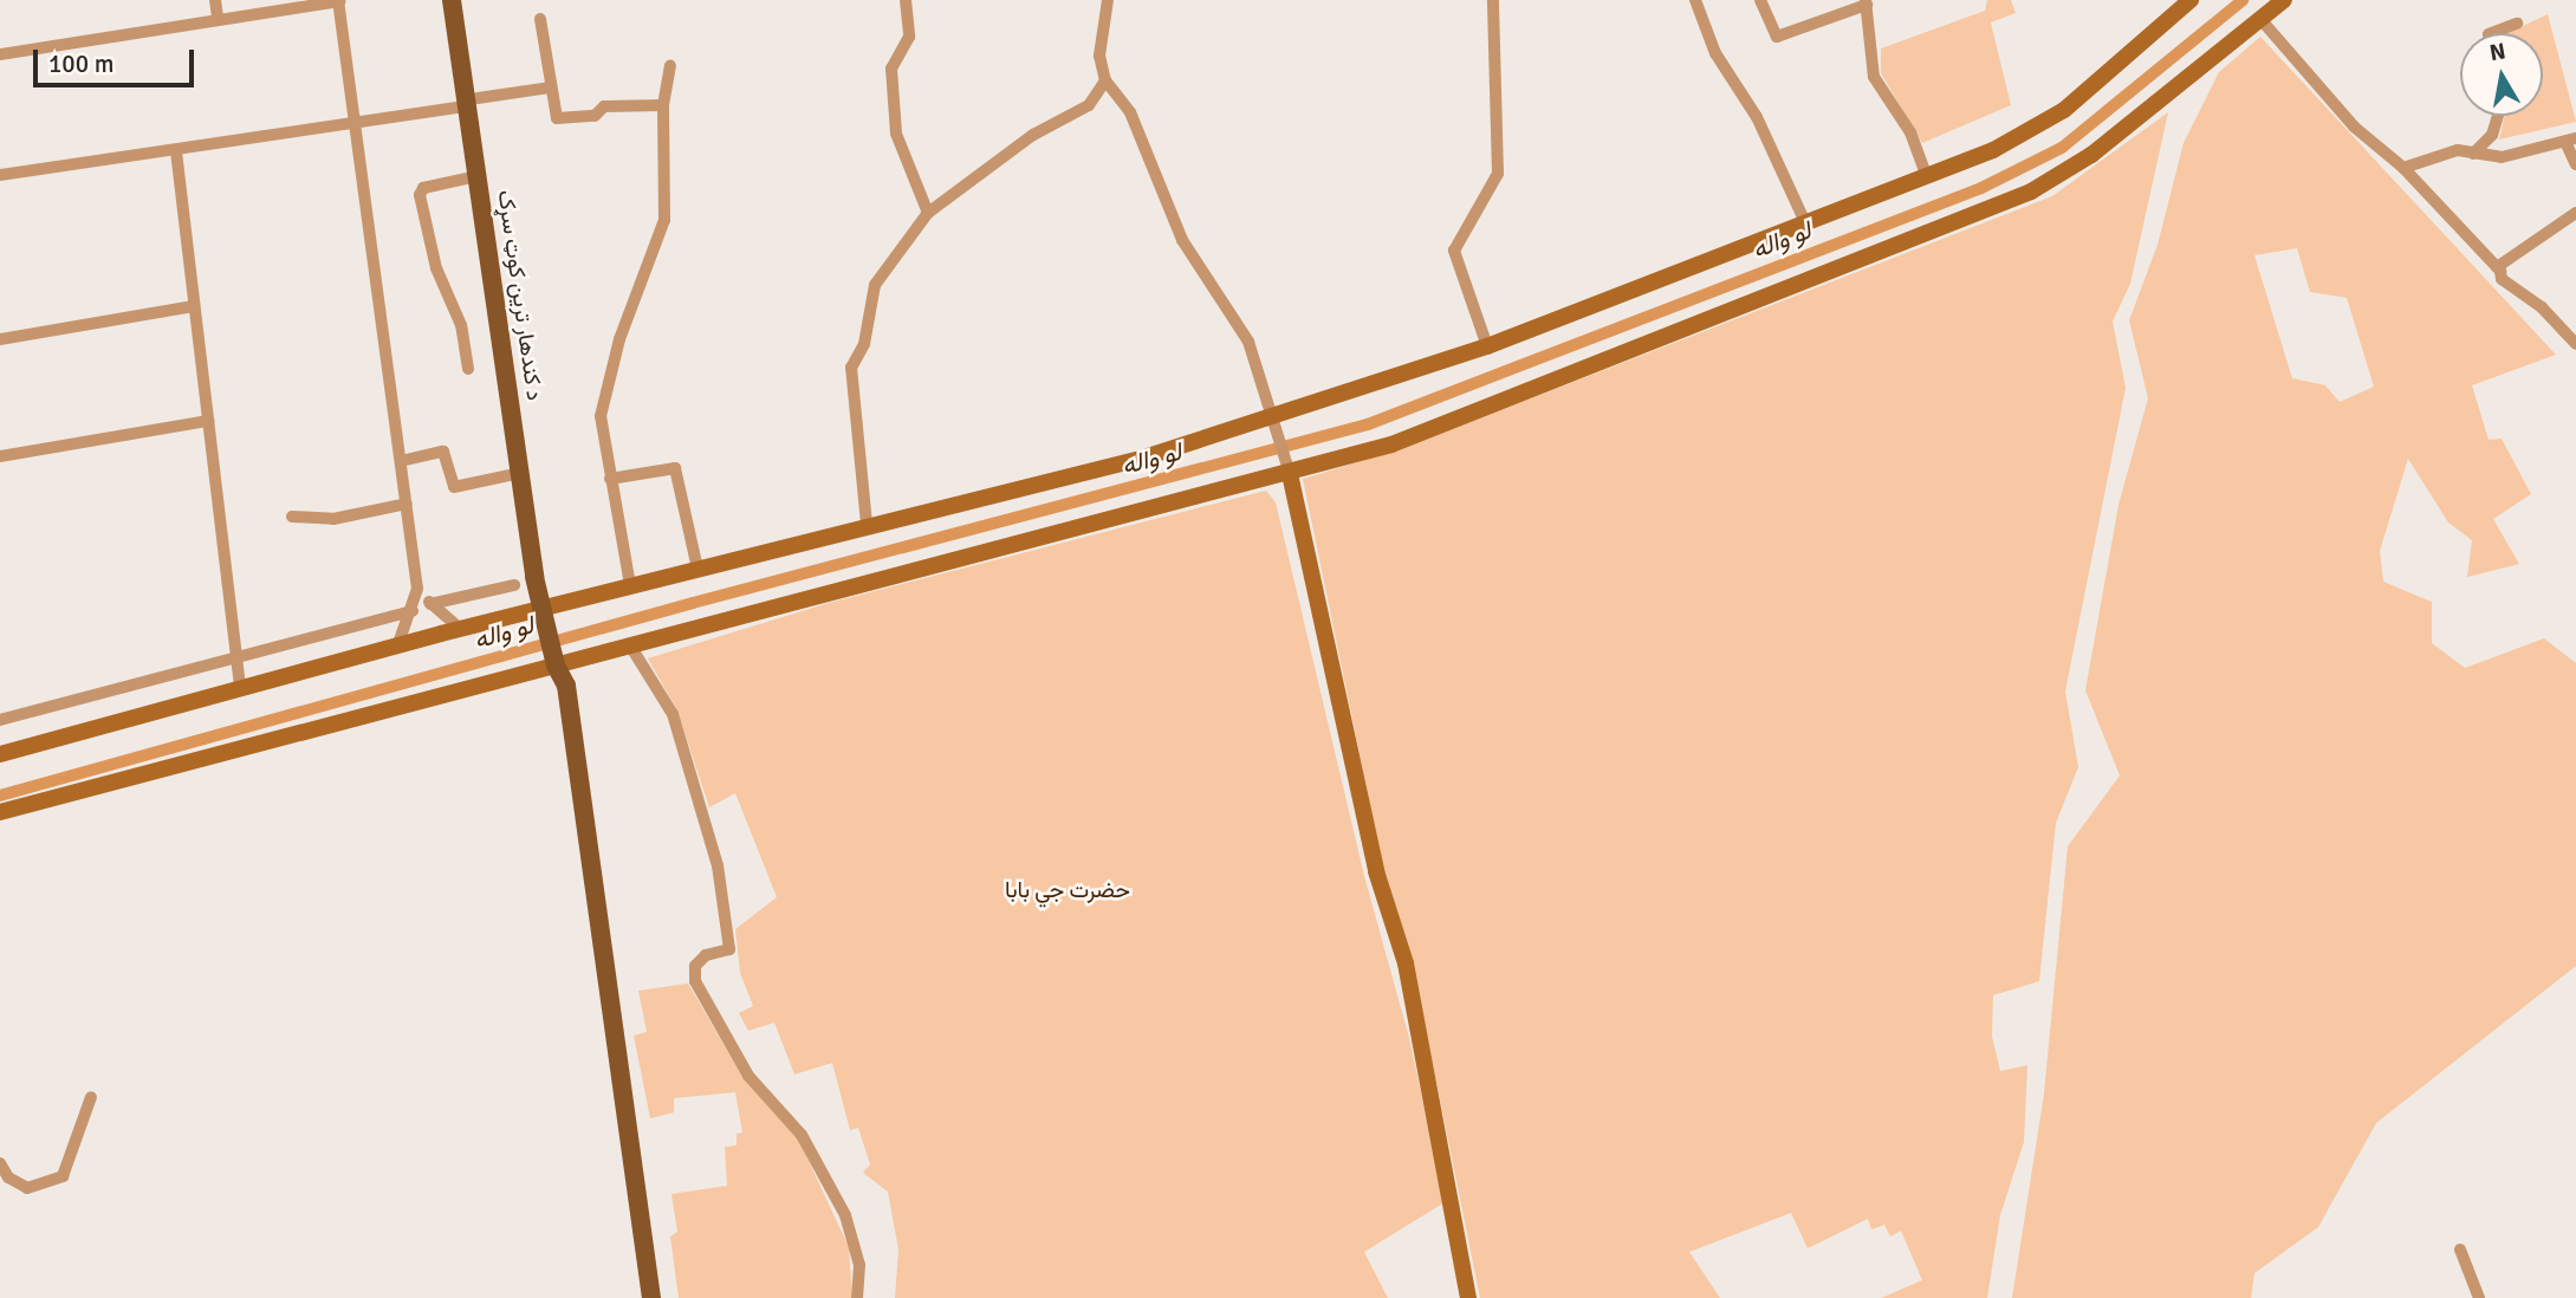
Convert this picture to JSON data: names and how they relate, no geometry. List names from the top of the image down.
{
  "streets": {
    "main road": ["د کندهار ترين کوټ سړک"]
  },
  "water": ["لو واله"],
  "parks": ["حضرت جي بابا"],
  "scale_bar": "100 m",
  "north": "top"
}
